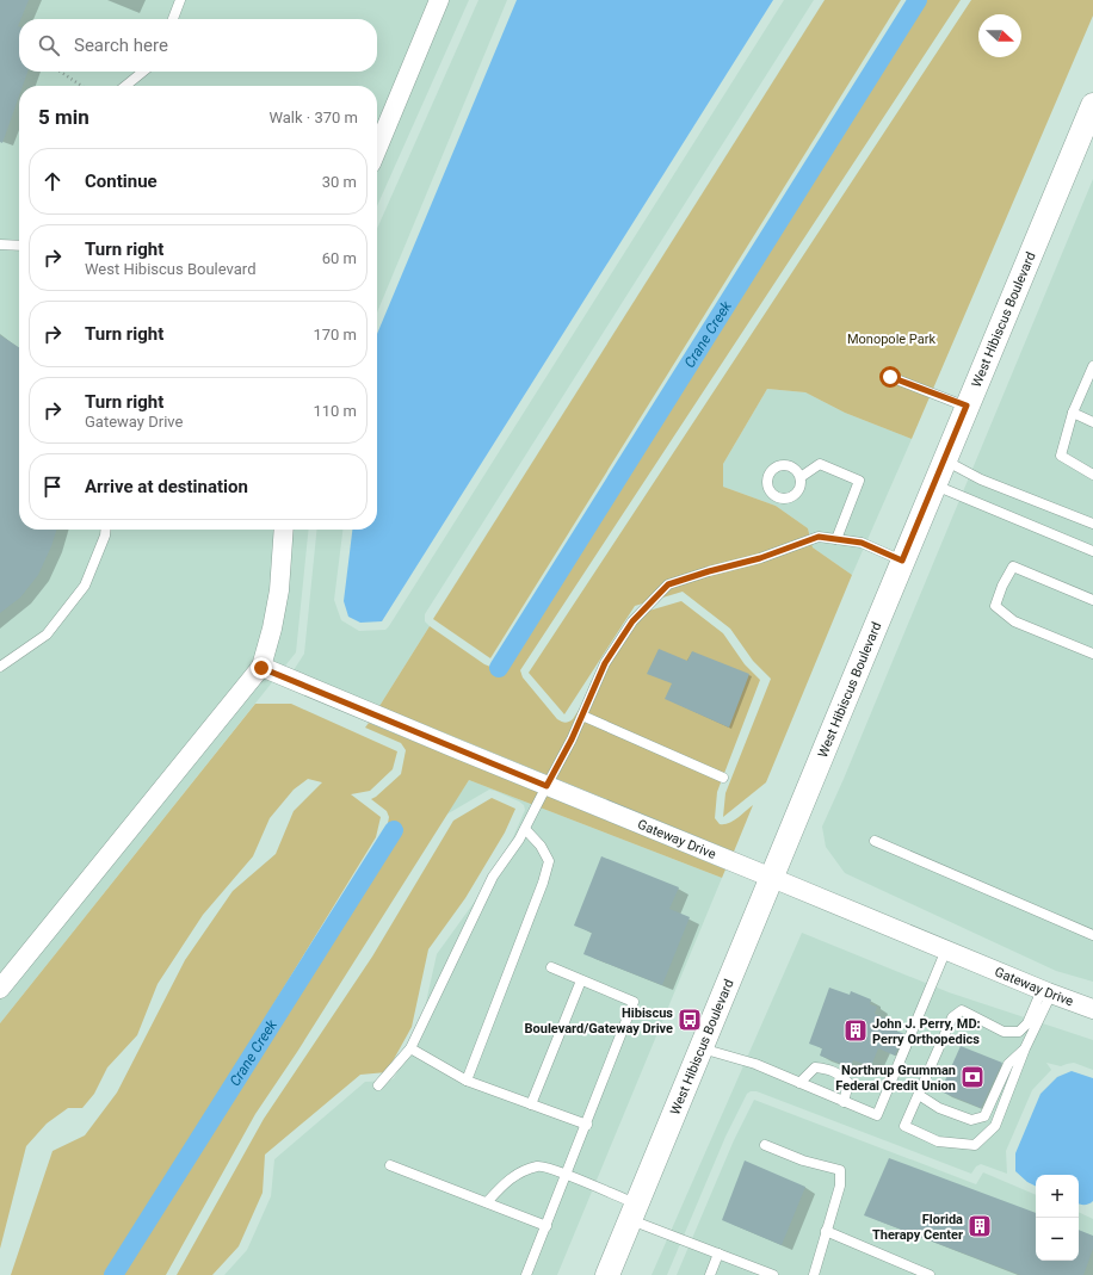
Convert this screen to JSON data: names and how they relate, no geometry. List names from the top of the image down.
{
  "streets": {
    "street": ["West Hibiscus Boulevard", "Gateway Drive"]
  },
  "crossings": [
    ["West Hibiscus Boulevard", "Gateway Drive"]
  ],
  "water": ["Crane Creek"],
  "parks": ["Monopole Park"],
  "places": {
    "bus stop": ["Hibiscus Boulevard/Gateway Drive"],
    "building": ["John J. Perry, MD: Perry Orthopedics", "Florida Therapy Center"],
    "bank": ["Northrup Grumman Federal Credit Union"]
  },
  "north": "right",
  "page": {
    "search": "Search here",
    "heading": ["5 min", "Walk · 370 m"],
    "list": [
      ["Continue", "30 m"],
      ["Turn right", "West Hibiscus Boulevard", "60 m"],
      ["Turn right", "170 m"],
      ["Turn right", "Gateway Drive", "110 m"],
      "Arrive at destination"
    ],
    "map_buttons": ["+", "−"]
  }
}
